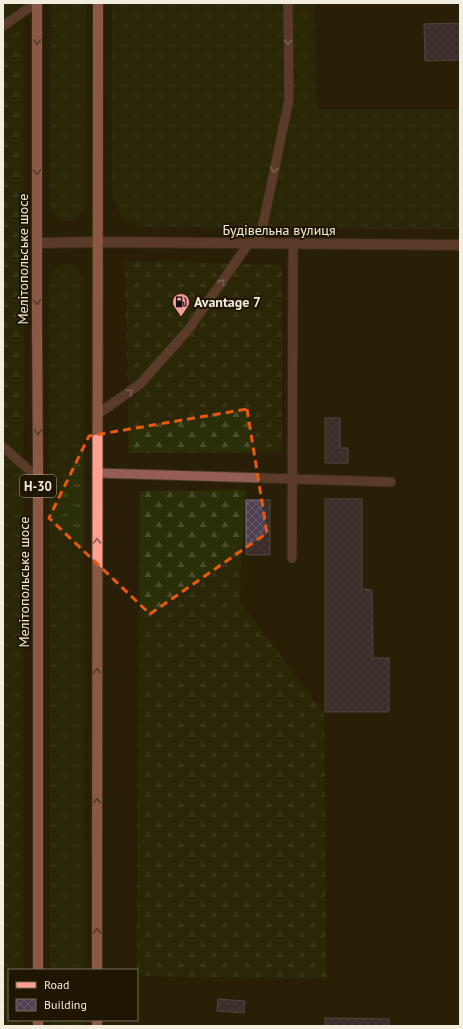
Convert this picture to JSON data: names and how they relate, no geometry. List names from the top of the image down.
{
  "streets": {
    "main road": ["Мелітопольське шосе", "Н-30"],
    "street": ["Будівельна вулиця"]
  },
  "crossings": [
    ["Будівельна вулиця", "Мелітопольське шосе"]
  ],
  "places": {
    "fuel station": ["Avantage 7"]
  },
  "legend": ["Road", "Building"]
}
